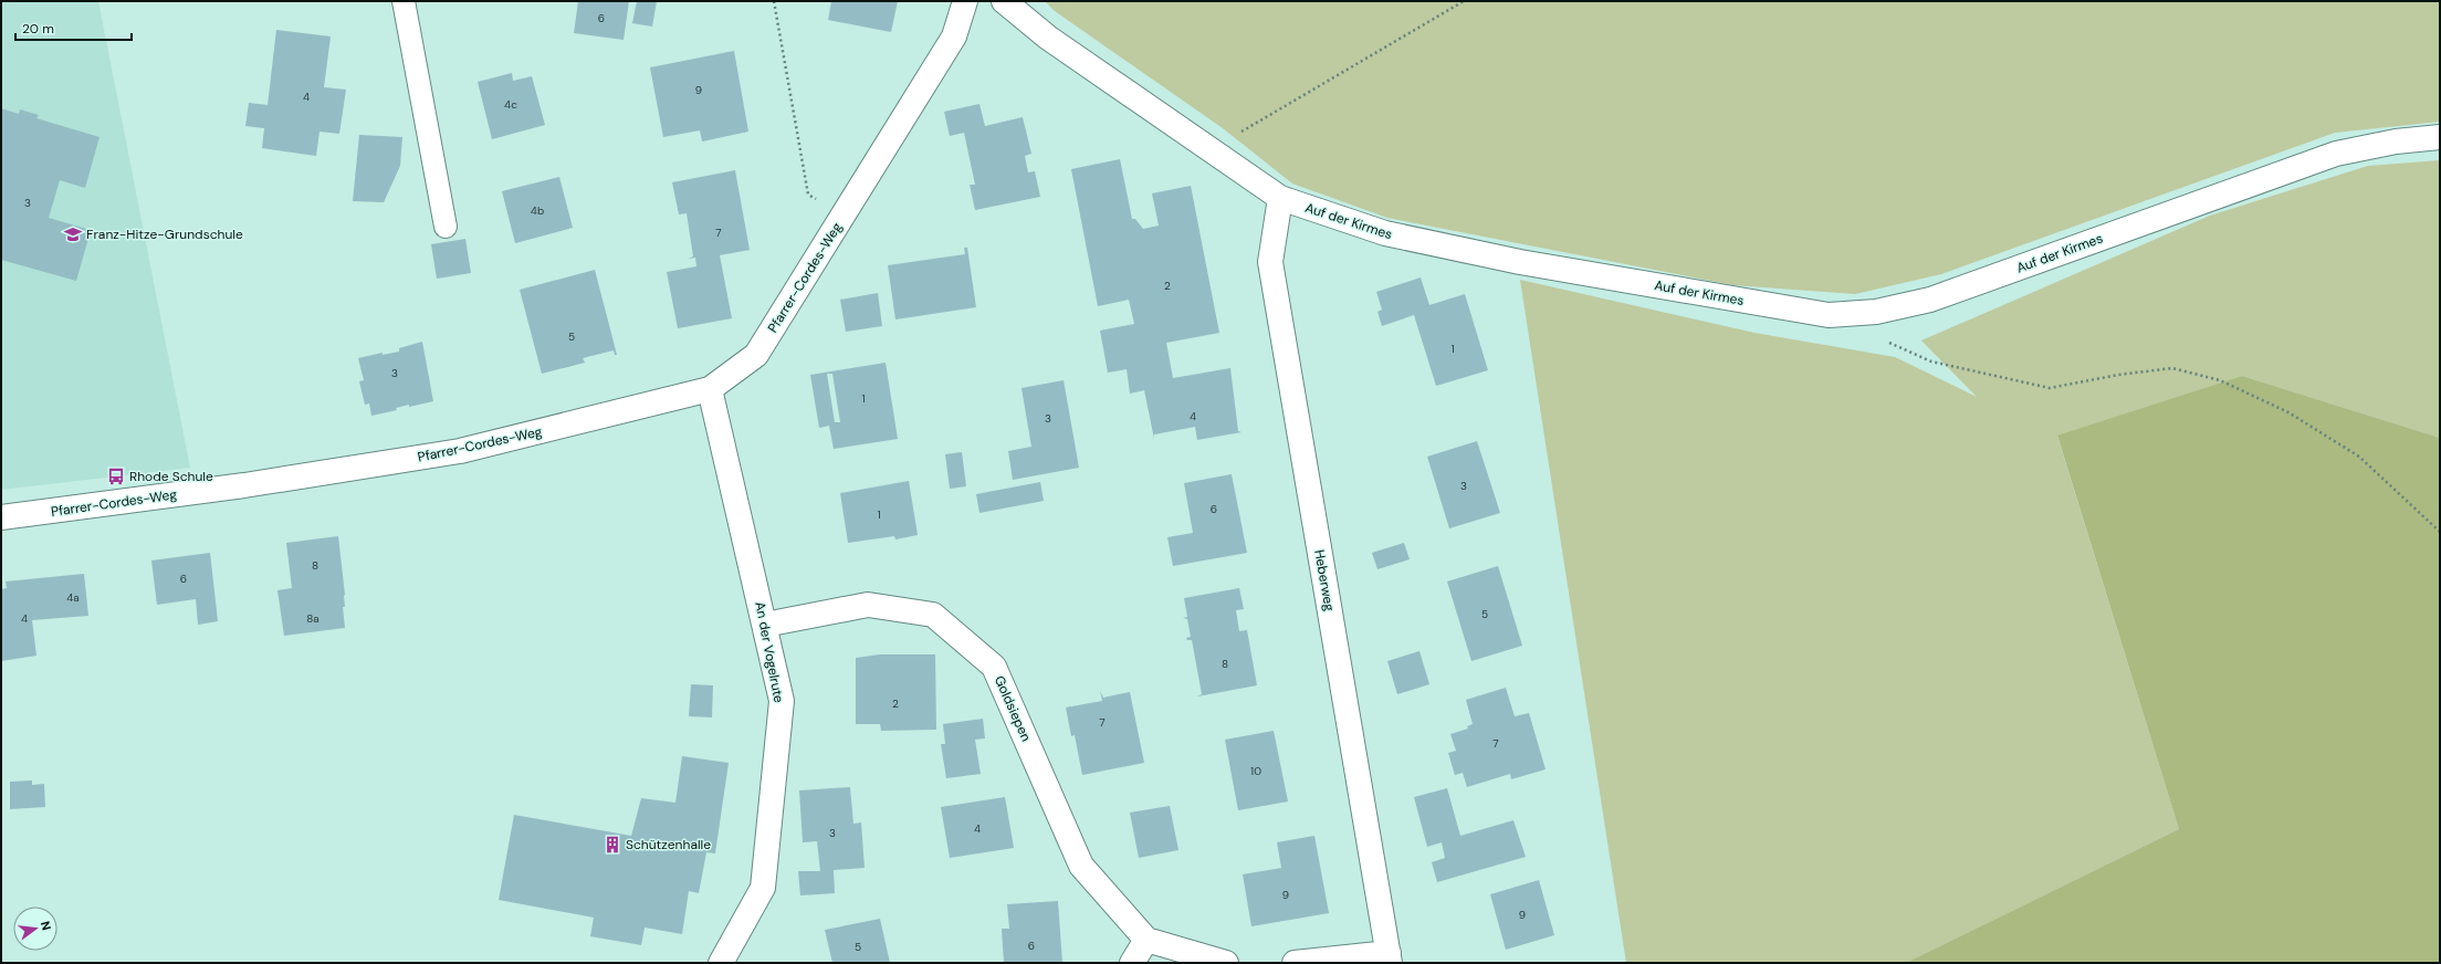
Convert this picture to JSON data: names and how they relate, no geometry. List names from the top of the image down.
{
  "streets": {
    "street": [
      "Auf der Kirmes",
      "Pfarrer-Cordes-Weg",
      "Heberweg",
      "An der Vogelrute",
      "Goldsiepen"
    ]
  },
  "crossings": [
    ["Auf der Kirmes", "Heberweg"],
    ["Pfarrer-Cordes-Weg", "An der Vogelrute"],
    ["An der Vogelrute", "Goldsiepen"]
  ],
  "places": {
    "school or university": ["Franz-Hitze-Grundschule"],
    "bus stop": ["Rhode Schule"],
    "building": ["Schützenhalle"]
  },
  "house_numbers": [
    "6",
    "9",
    "4",
    "4c",
    "3",
    "4b",
    "7",
    "2",
    "5",
    "1",
    "3",
    "1",
    "4",
    "3",
    "3",
    "6",
    "1",
    "8",
    "6",
    "4a",
    "5",
    "4",
    "8a",
    "8",
    "2",
    "7",
    "7",
    "10",
    "4",
    "3",
    "9",
    "9",
    "6",
    "5"
  ],
  "scale_bar": "20 m",
  "north": "right"
}
